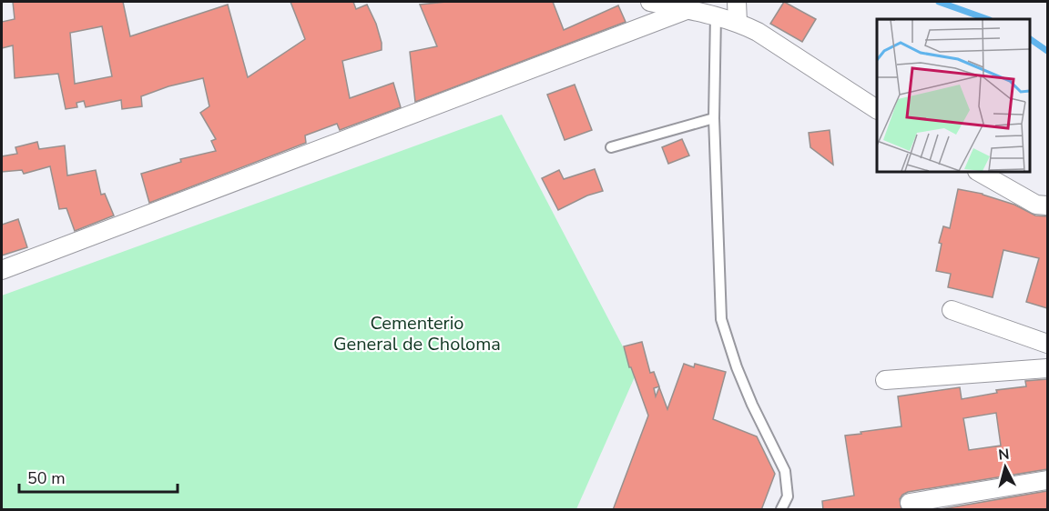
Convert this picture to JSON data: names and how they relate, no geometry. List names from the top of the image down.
{
  "parks": ["Cementerio General de Choloma"],
  "scale_bar": "50 m",
  "north": "top"
}
